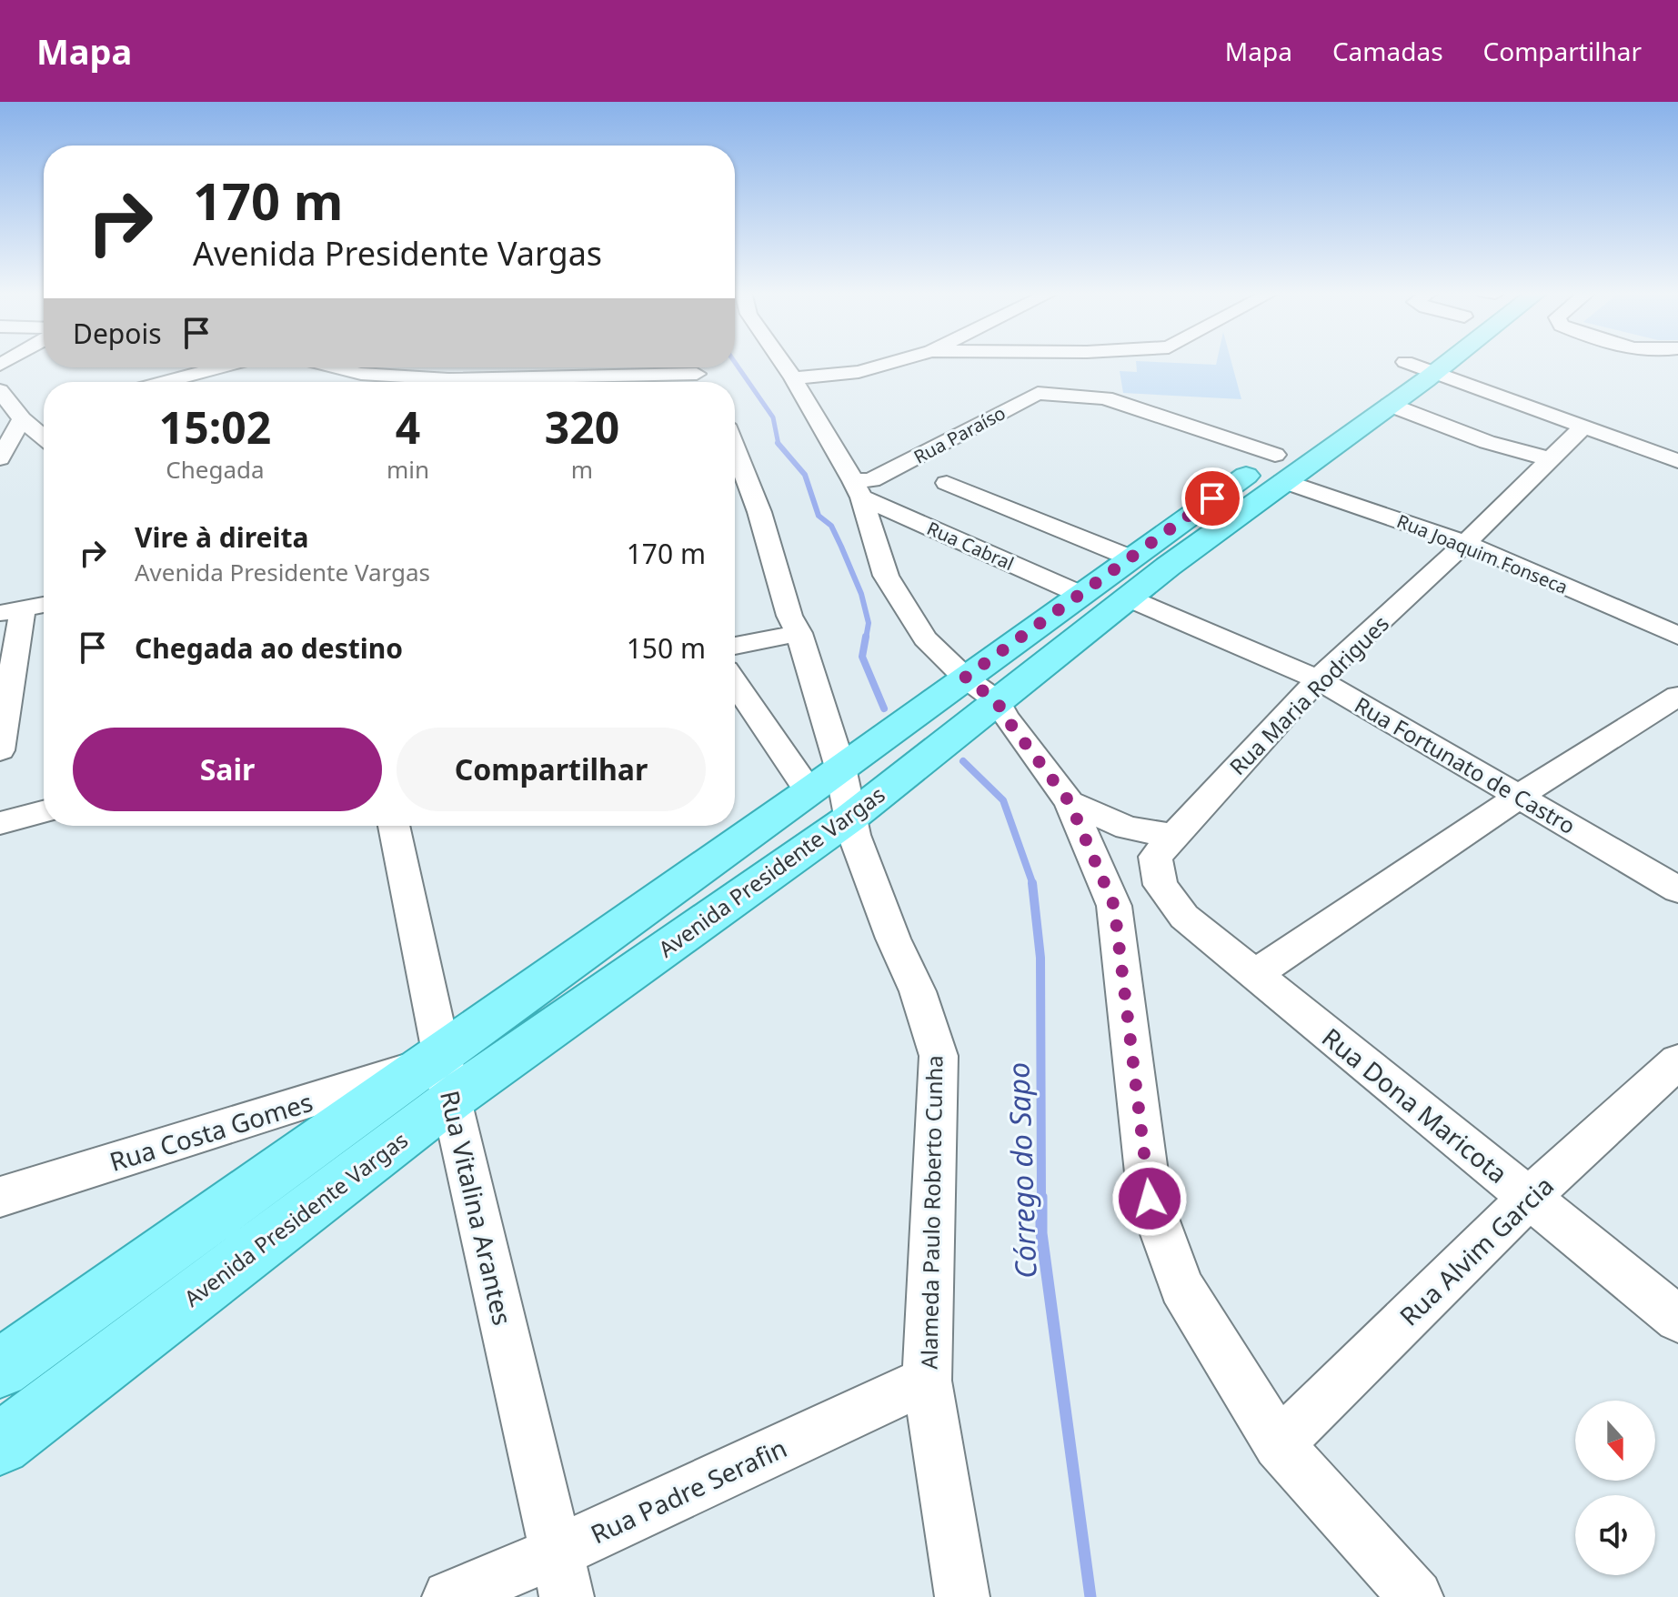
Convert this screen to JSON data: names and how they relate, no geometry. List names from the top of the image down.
{
  "streets": {
    "main road": ["Avenida Presidente Vargas"],
    "street": [
      "Rua Paraíso",
      "Rua Cabral",
      "Rua Joaquim Fonseca",
      "Rua Maria Rodrigues",
      "Rua Fortunato de Castro",
      "Rua Dona Maricota",
      "Rua Costa Gomes",
      "Rua Vitalina Arantes",
      "Alameda Paulo Roberto Cunha",
      "Rua Alvim Garcia",
      "Rua Padre Serafin"
    ]
  },
  "crossings": [
    ["Rua Paraíso", "Rua Cabral"],
    ["Rua Paraíso", "Avenida Presidente Vargas"],
    ["Rua Cabral", "Avenida Presidente Vargas"],
    ["Rua Joaquim Fonseca", "Rua Maria Rodrigues"],
    ["Rua Joaquim Fonseca", "Avenida Presidente Vargas"],
    ["Rua Maria Rodrigues", "Rua Fortunato de Castro"],
    ["Rua Maria Rodrigues", "Rua Dona Maricota"],
    ["Rua Fortunato de Castro", "Avenida Presidente Vargas"],
    ["Avenida Presidente Vargas", "Rua Costa Gomes"],
    ["Avenida Presidente Vargas", "Rua Vitalina Arantes"],
    ["Avenida Presidente Vargas", "Alameda Paulo Roberto Cunha"],
    ["Rua Dona Maricota", "Rua Alvim Garcia"],
    ["Rua Costa Gomes", "Rua Vitalina Arantes"],
    ["Rua Vitalina Arantes", "Rua Padre Serafin"],
    ["Alameda Paulo Roberto Cunha", "Rua Padre Serafin"]
  ],
  "water": ["Córrego do Sapo"],
  "north": "bottom",
  "page": {
    "header": "Mapa",
    "nav": ["Mapa", "Camadas", "Compartilhar"],
    "turn": ["170 m", "Avenida Presidente Vargas"],
    "then": "Depois",
    "eta": [
      "15:02",
      "Chegada",
      "4",
      "min",
      "320",
      "m"
    ],
    "list": [
      {
        "name": "Vire à direita",
        "note": "Avenida Presidente Vargas",
        "value": "170 m"
      },
      {
        "name": "Chegada ao destino",
        "value": "150 m"
      }
    ],
    "buttons": ["Sair", "Compartilhar"]
  }
}
